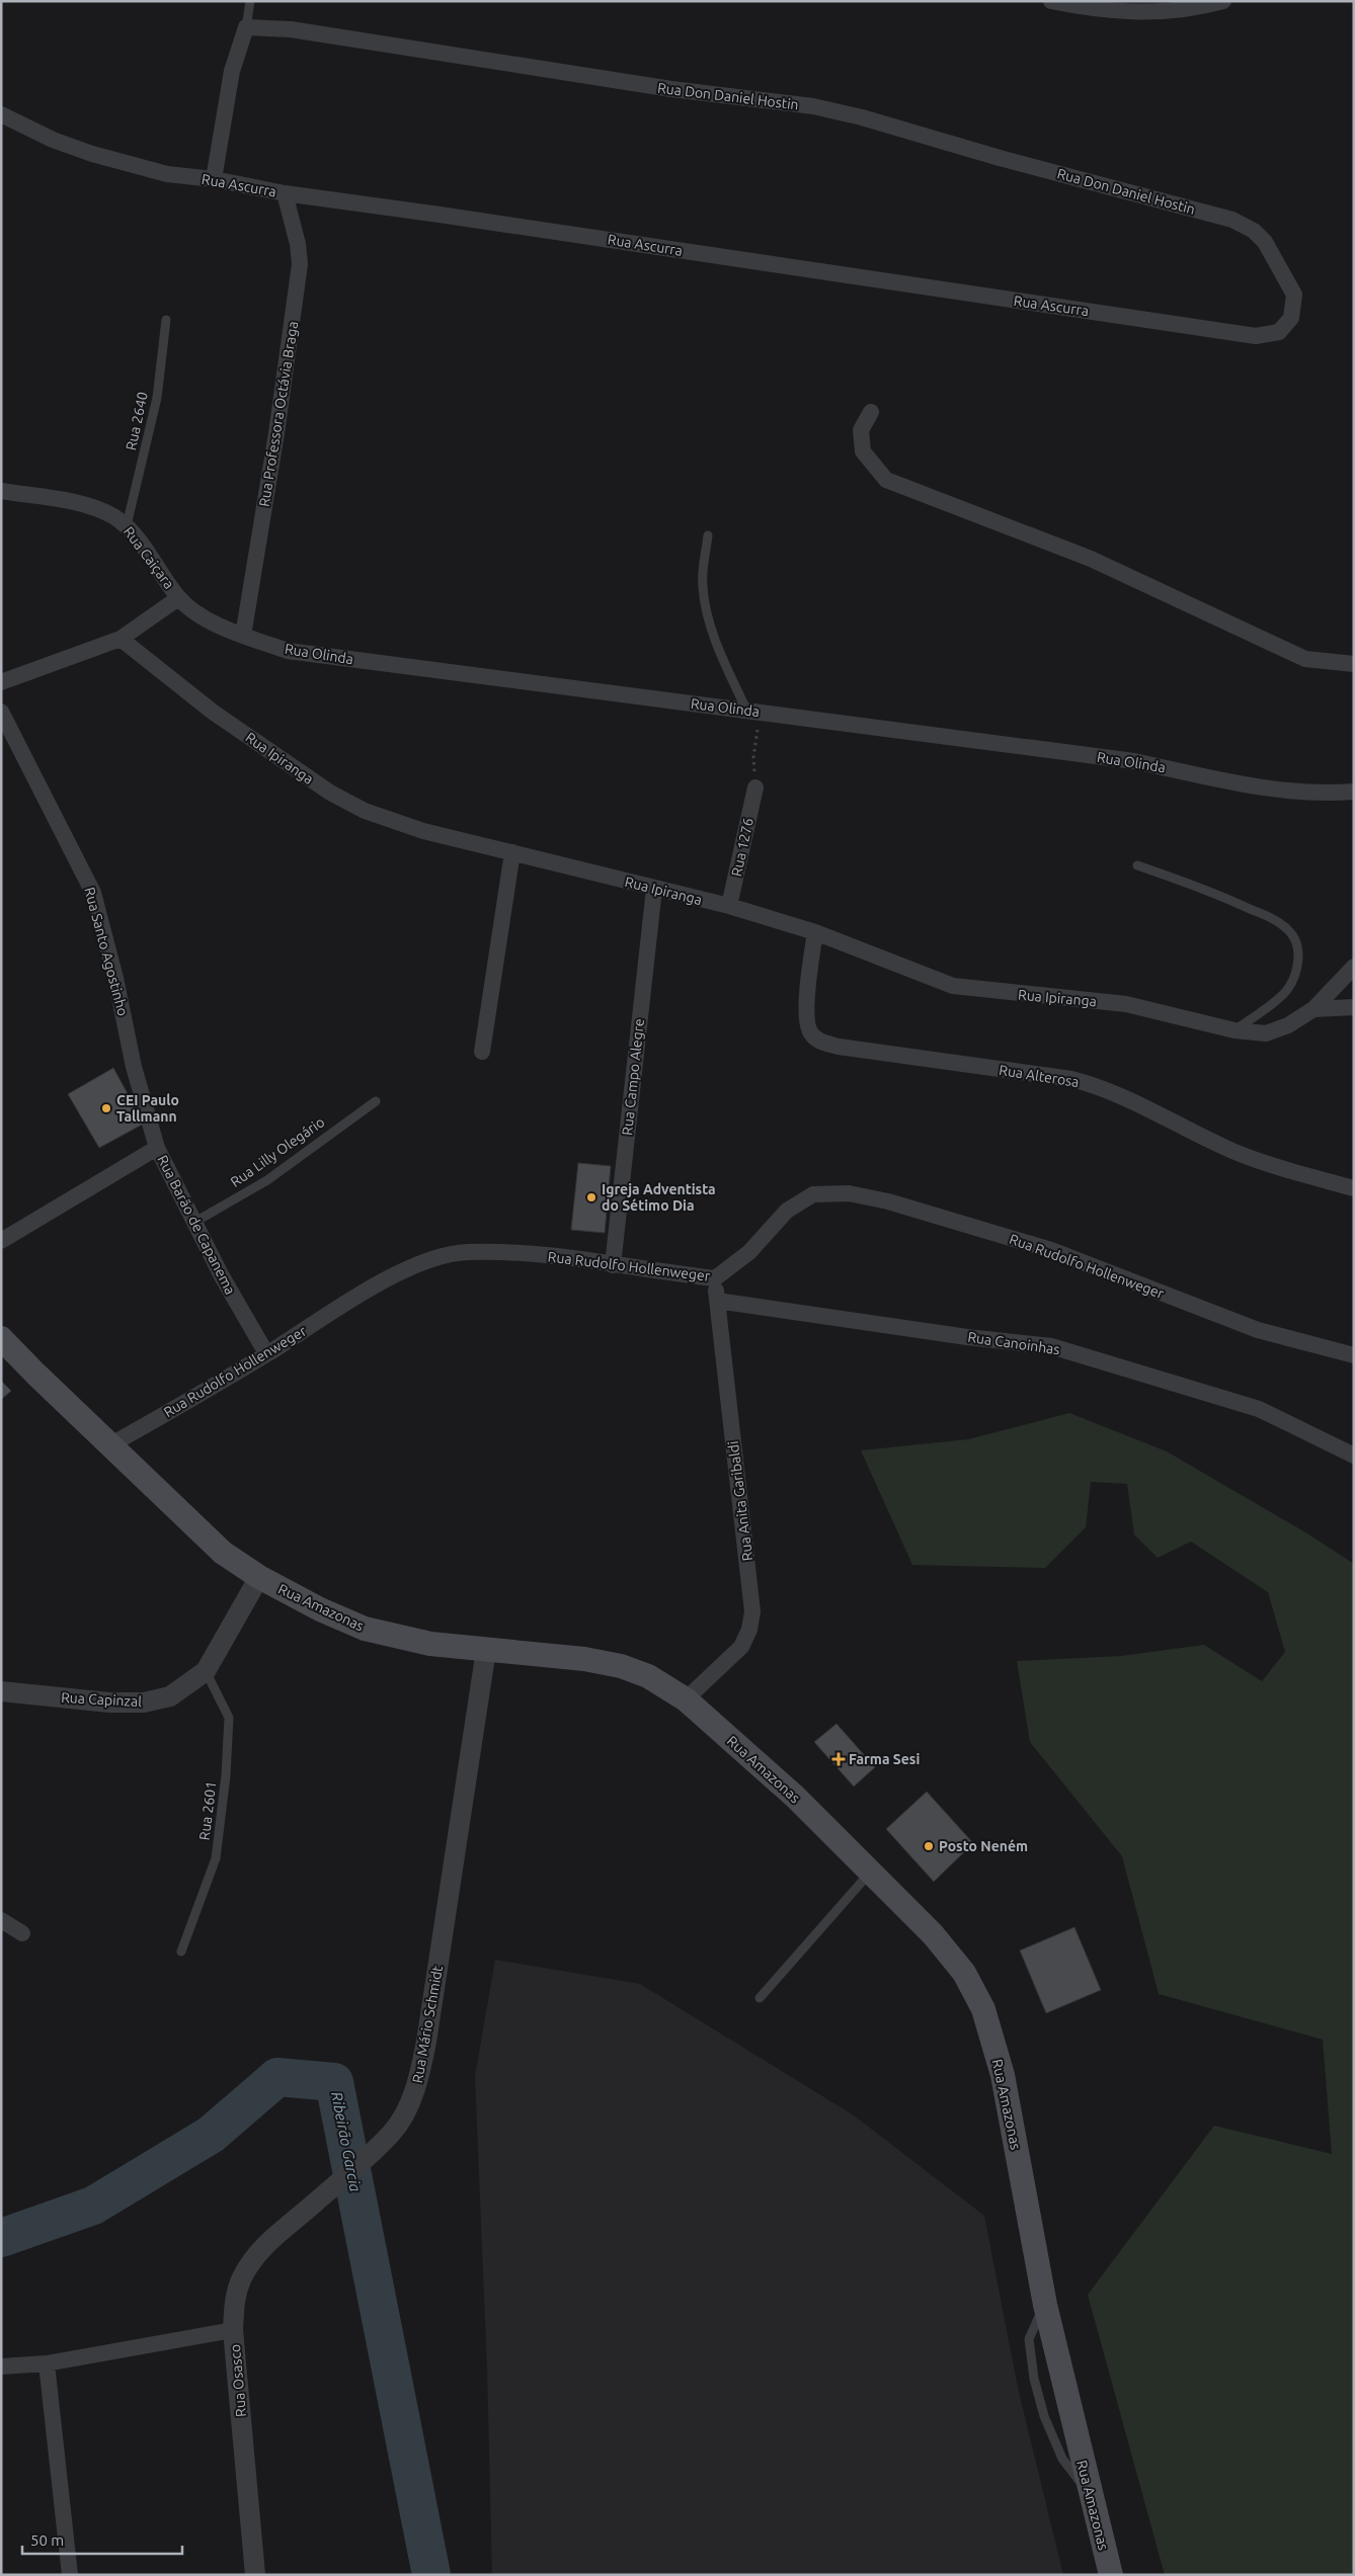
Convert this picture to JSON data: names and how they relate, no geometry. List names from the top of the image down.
{
  "streets": {
    "main road": ["Rua Amazonas"],
    "street": [
      "Rua Don Daniel Hostin",
      "Rua Ascurra",
      "Rua Professora Octávia Braga",
      "Rua Caiçara",
      "Rua Olinda",
      "Rua Ipiranga",
      "Rua 1276",
      "Rua Santo Agostinho",
      "Rua Alterosa",
      "Rua Campo Alegre",
      "Rua Barão de Capanema",
      "Rua Rudolfo Hollenweger",
      "Rua Canoinhas",
      "Rua Anita Garibaldi",
      "Rua Capinzal",
      "Rua Mário Schmidt",
      "Rua Osasco"
    ],
    "lane": ["Rua 2640", "Rua Lilly Olegário", "Rua 2601"]
  },
  "crossings": [
    ["Rua Don Daniel Hostin", "Rua Ascurra"],
    ["Rua Ascurra", "Rua Professora Octávia Braga"],
    ["Rua Professora Octávia Braga", "Rua Olinda"],
    ["Rua 2640", "Rua Caiçara"],
    ["Rua Caiçara", "Rua Olinda"],
    ["Rua Ipiranga", "Rua 1276"],
    ["Rua Ipiranga", "Rua Alterosa"],
    ["Rua Ipiranga", "Rua Campo Alegre"],
    ["Rua Santo Agostinho", "Rua Barão de Capanema"],
    ["Rua Campo Alegre", "Rua Rudolfo Hollenweger"],
    ["Rua Lilly Olegário", "Rua Barão de Capanema"],
    ["Rua Barão de Capanema", "Rua Rudolfo Hollenweger"],
    ["Rua Rudolfo Hollenweger", "Rua Anita Garibaldi"],
    ["Rua Rudolfo Hollenweger", "Rua Amazonas"],
    ["Rua Canoinhas", "Rua Anita Garibaldi"],
    ["Rua Anita Garibaldi", "Rua Amazonas"],
    ["Rua Amazonas", "Rua Capinzal"],
    ["Rua Amazonas", "Rua Mário Schmidt"],
    ["Rua Capinzal", "Rua 2601"],
    ["Rua Mário Schmidt", "Rua Osasco"]
  ],
  "water": ["Ribeirão Garcia"],
  "places": {
    "other": ["CEI Paulo Tallmann", "Igreja Adventista do Sétimo Dia", "Posto Neném"],
    "health": ["Farma Sesi"]
  },
  "scale_bar": "50 m"
}
